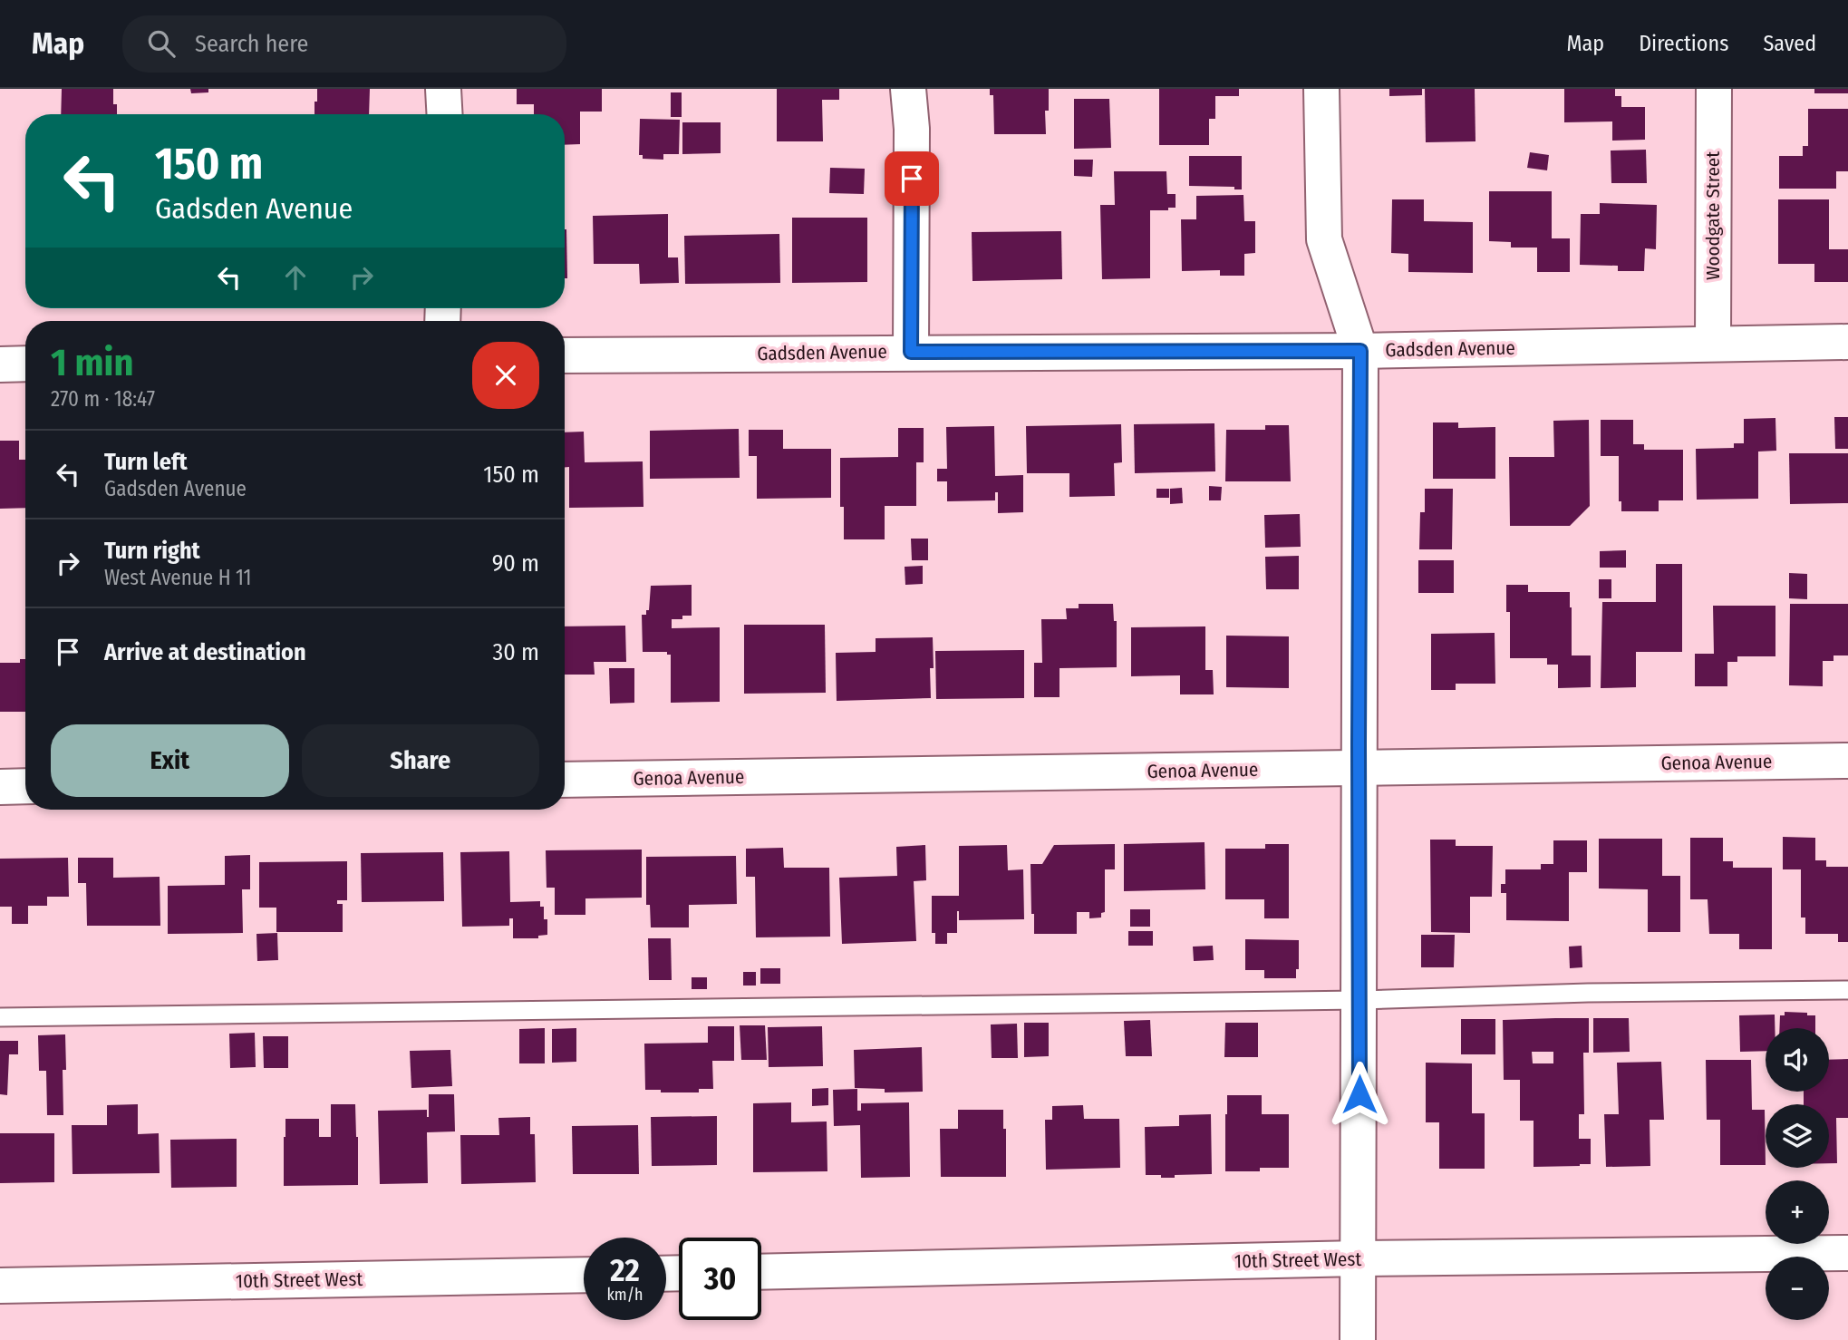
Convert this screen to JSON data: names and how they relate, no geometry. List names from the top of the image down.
{
  "streets": {
    "street": [
      "Woodgate Street",
      "Gadsden Avenue",
      "Genoa Avenue",
      "10th Street West"
    ]
  },
  "crossings": [
    ["Woodgate Street", "Gadsden Avenue"]
  ],
  "page": {
    "header": "Map",
    "search": "Search here",
    "nav": ["Map", "Directions", "Saved"],
    "turn": ["150 m", "Gadsden Avenue"],
    "heading": ["1 min", "270 m · 18:47"],
    "list": [
      {
        "name": "Turn left",
        "note": "Gadsden Avenue",
        "value": "150 m"
      },
      {
        "name": "Turn right",
        "note": "West Avenue H 11",
        "value": "90 m"
      },
      {
        "name": "Arrive at destination",
        "value": "30 m"
      }
    ],
    "buttons": ["Exit", "Share"],
    "map_buttons": ["+", "−"],
    "speed": "22 km/h",
    "limit": "30"
  }
}
